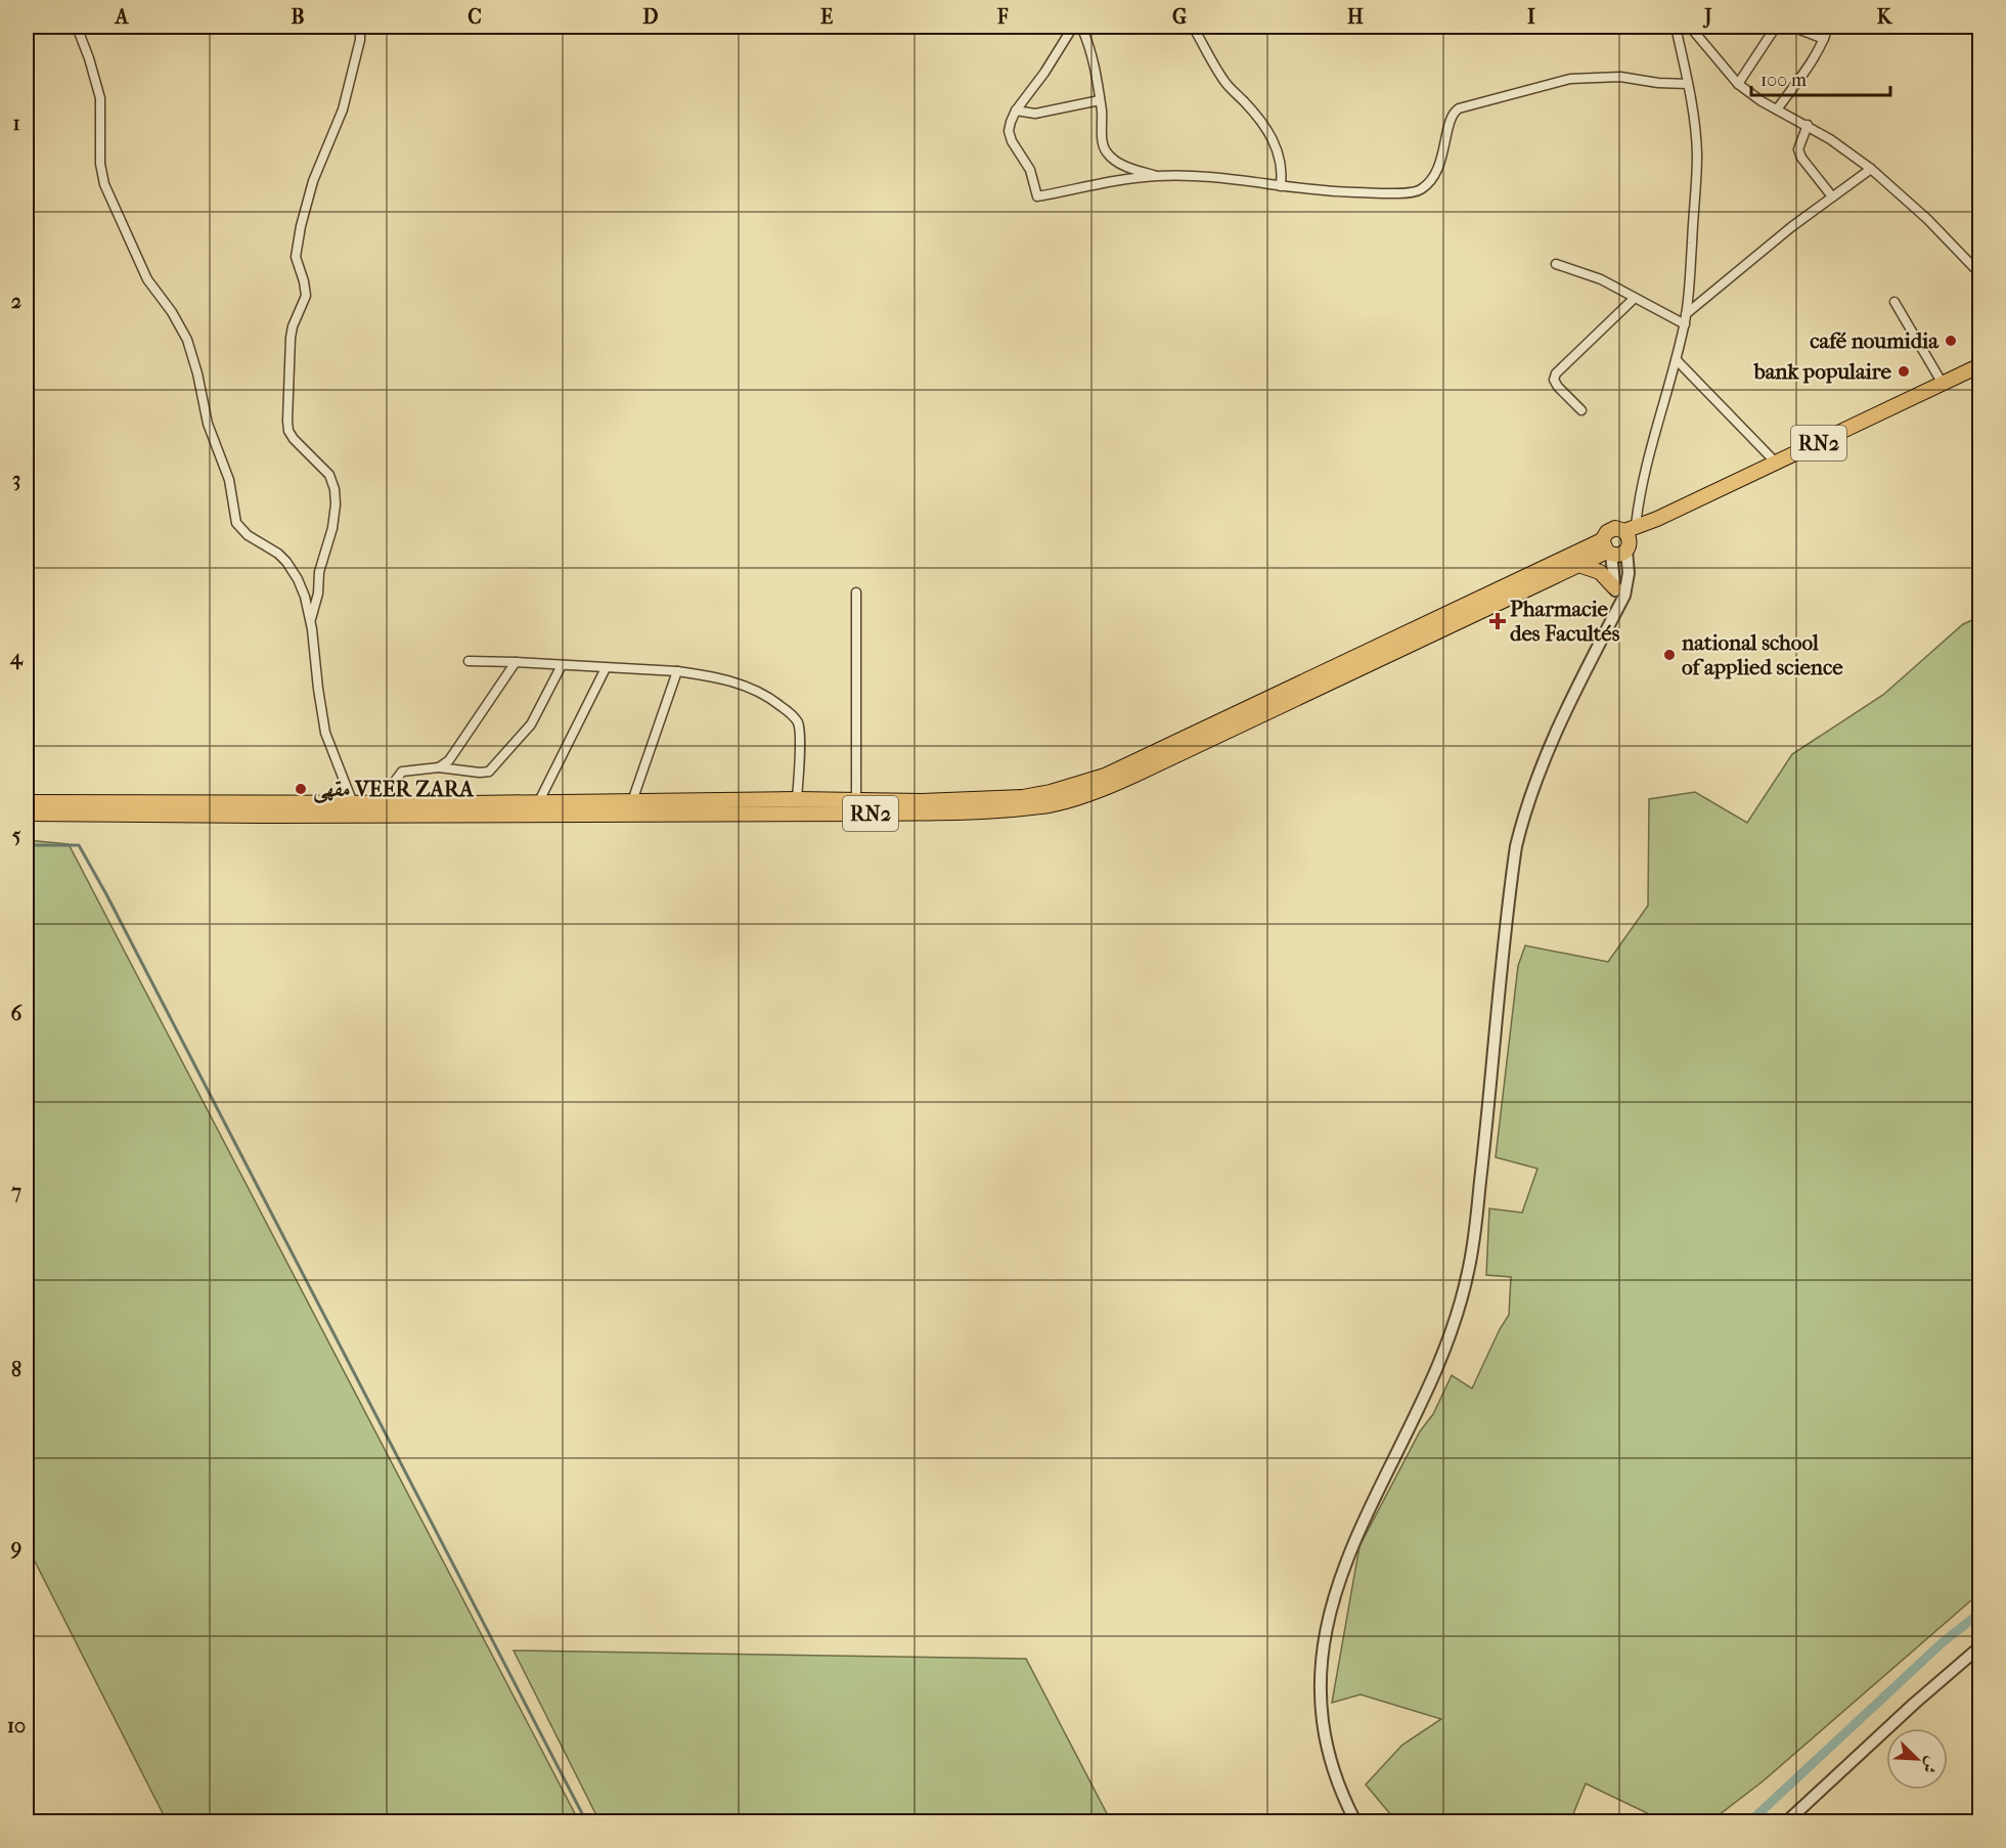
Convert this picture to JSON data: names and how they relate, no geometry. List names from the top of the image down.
{
  "streets": {
    "highway": ["RN2"]
  },
  "places": {
    "other": [
      "café noumidia",
      "bank populaire",
      "national school of applied science",
      "مقهى VEER ZARA"
    ],
    "health": ["Pharmacie des Facultés"]
  },
  "scale_bar": "100 m",
  "north": "bottom right",
  "grid": {
    "columns": [
      "A",
      "B",
      "C",
      "D",
      "E",
      "F",
      "G",
      "H",
      "I",
      "J",
      "K"
    ],
    "rows": [
      "1",
      "2",
      "3",
      "4",
      "5",
      "6",
      "7",
      "8",
      "9",
      "10"
    ]
  }
}
